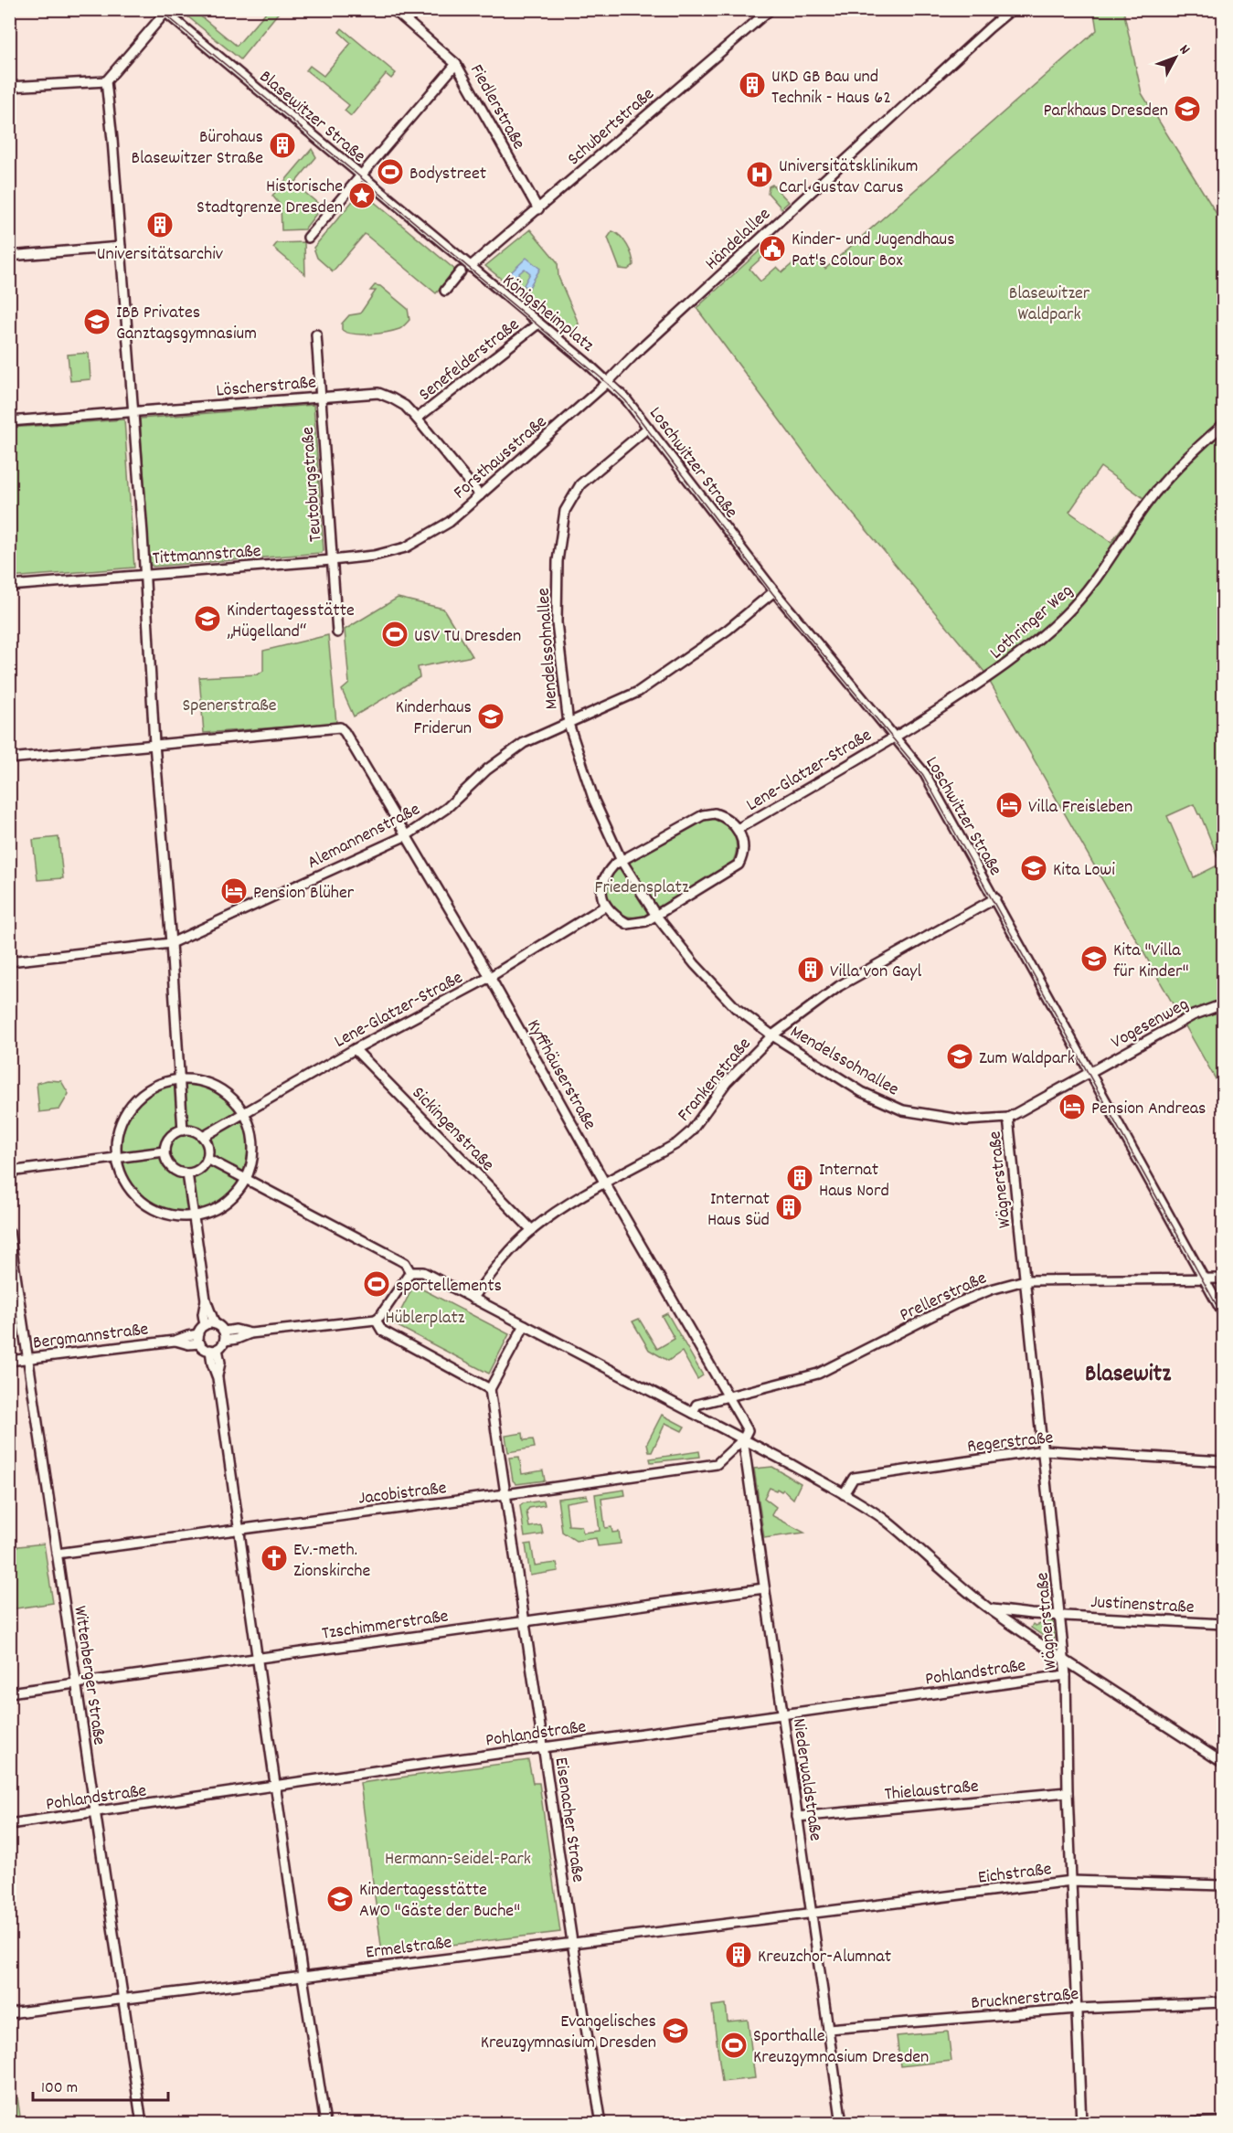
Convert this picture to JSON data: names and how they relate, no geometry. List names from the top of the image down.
{
  "streets": {
    "street": [
      "Fiedlerstraße",
      "Blasewitzer Straße",
      "Schubertstraße",
      "Händelallee",
      "Königsheimplatz",
      "Senefelderstraße",
      "Löscherstraße",
      "Forsthausstraße",
      "Loschwitzer Straße",
      "Teutoburgstraße",
      "Tittmannstraße",
      "Lothringer Weg",
      "Mendelssohnallee",
      "Lene-Glatzer-Straße",
      "Alemannenstraße",
      "Vogesenweg",
      "Kyffhäuserstraße",
      "Frankenstraße",
      "Sickingenstraße",
      "Wägnerstraße",
      "Prellerstraße",
      "Bergmannstraße",
      "Regerstraße",
      "Jacobistraße",
      "Justinenstraße",
      "Tzschimmerstraße",
      "Pohlandstraße",
      "Wittenberger Straße",
      "Niederwaldstraße",
      "Thielaustraße",
      "Eisenacher Straße",
      "Eichstraße",
      "Ermelstraße",
      "Brucknerstraße"
    ]
  },
  "crossings": [
    ["Fiedlerstraße", "Schubertstraße"],
    ["Blasewitzer Straße", "Schubertstraße"],
    ["Blasewitzer Straße", "Königsheimplatz"],
    ["Schubertstraße", "Königsheimplatz"],
    ["Händelallee", "Königsheimplatz"],
    ["Händelallee", "Forsthausstraße"],
    ["Händelallee", "Loschwitzer Straße"],
    ["Königsheimplatz", "Senefelderstraße"],
    ["Königsheimplatz", "Forsthausstraße"],
    ["Königsheimplatz", "Loschwitzer Straße"],
    ["Senefelderstraße", "Löscherstraße"],
    ["Löscherstraße", "Forsthausstraße"],
    ["Löscherstraße", "Teutoburgstraße"],
    ["Forsthausstraße", "Loschwitzer Straße"],
    ["Forsthausstraße", "Tittmannstraße"],
    ["Loschwitzer Straße", "Lothringer Weg"],
    ["Loschwitzer Straße", "Mendelssohnallee"],
    ["Loschwitzer Straße", "Lene-Glatzer-Straße"],
    ["Loschwitzer Straße", "Alemannenstraße"],
    ["Loschwitzer Straße", "Vogesenweg"],
    ["Loschwitzer Straße", "Frankenstraße"],
    ["Loschwitzer Straße", "Prellerstraße"],
    ["Teutoburgstraße", "Tittmannstraße"],
    ["Lothringer Weg", "Lene-Glatzer-Straße"],
    ["Mendelssohnallee", "Alemannenstraße"],
    ["Mendelssohnallee", "Vogesenweg"],
    ["Mendelssohnallee", "Frankenstraße"],
    ["Mendelssohnallee", "Wägnerstraße"],
    ["Lene-Glatzer-Straße", "Kyffhäuserstraße"],
    ["Lene-Glatzer-Straße", "Sickingenstraße"],
    ["Alemannenstraße", "Kyffhäuserstraße"],
    ["Kyffhäuserstraße", "Frankenstraße"],
    ["Kyffhäuserstraße", "Prellerstraße"],
    ["Kyffhäuserstraße", "Jacobistraße"],
    ["Kyffhäuserstraße", "Niederwaldstraße"],
    ["Frankenstraße", "Sickingenstraße"],
    ["Wägnerstraße", "Prellerstraße"],
    ["Wägnerstraße", "Regerstraße"],
    ["Wägnerstraße", "Justinenstraße"],
    ["Wägnerstraße", "Pohlandstraße"],
    ["Wägnerstraße", "Thielaustraße"],
    ["Wägnerstraße", "Eichstraße"],
    ["Wägnerstraße", "Brucknerstraße"],
    ["Bergmannstraße", "Wittenberger Straße"],
    ["Jacobistraße", "Wittenberger Straße"],
    ["Jacobistraße", "Niederwaldstraße"],
    ["Jacobistraße", "Eisenacher Straße"],
    ["Tzschimmerstraße", "Wittenberger Straße"],
    ["Tzschimmerstraße", "Niederwaldstraße"],
    ["Tzschimmerstraße", "Eisenacher Straße"],
    ["Pohlandstraße", "Wittenberger Straße"],
    ["Pohlandstraße", "Niederwaldstraße"],
    ["Pohlandstraße", "Eisenacher Straße"],
    ["Wittenberger Straße", "Ermelstraße"],
    ["Niederwaldstraße", "Thielaustraße"],
    ["Niederwaldstraße", "Eichstraße"],
    ["Niederwaldstraße", "Ermelstraße"],
    ["Niederwaldstraße", "Brucknerstraße"],
    ["Eisenacher Straße", "Ermelstraße"],
    ["Eichstraße", "Ermelstraße"]
  ],
  "districts": ["Blasewitz"],
  "parks": [
    "Blasewitzer Waldpark",
    "Spenerstraße",
    "Friedensplatz",
    "Hüblerplatz",
    "Hermann-Seidel-Park"
  ],
  "places": {
    "building": [
      "UKD GB Bau und Technik - Haus 62",
      "Bürohaus Blasewitzer Straße",
      "Universitätsarchiv",
      "Villa von Gayl",
      "Internat Haus Nord",
      "Internat Haus Süd",
      "Kreuzchor-Alumnat"
    ],
    "school or university": [
      "Parkhaus Dresden",
      "IBB Privates Ganztagsgymnasium",
      "Kindertagesstätte „Hügelland“",
      "Kinderhaus Friderun",
      "Kita Lowi",
      "Kita \"Villa für Kinder\"",
      "Zum Waldpark",
      "Kindertagesstätte AWO \"Gäste der Buche\"",
      "Evangelisches Kreuzgymnasium Dresden"
    ],
    "sports": [
      "Bodystreet",
      "USV TU Dresden",
      "sportellements",
      "Sporthalle Kreuzgymnasium Dresden"
    ],
    "hospital": ["Universitätsklinikum Carl Gustav Carus"],
    "place": ["Historische Stadtgrenze Dresden"],
    "public building": ["Kinder- und Jugendhaus Pat's Colour Box"],
    "hotel": ["Villa Freisleben", "Pension Blüher", "Pension Andreas"],
    "church": ["Ev.-meth. Zionskirche"]
  },
  "scale_bar": "100 m",
  "north": "top right"
}
